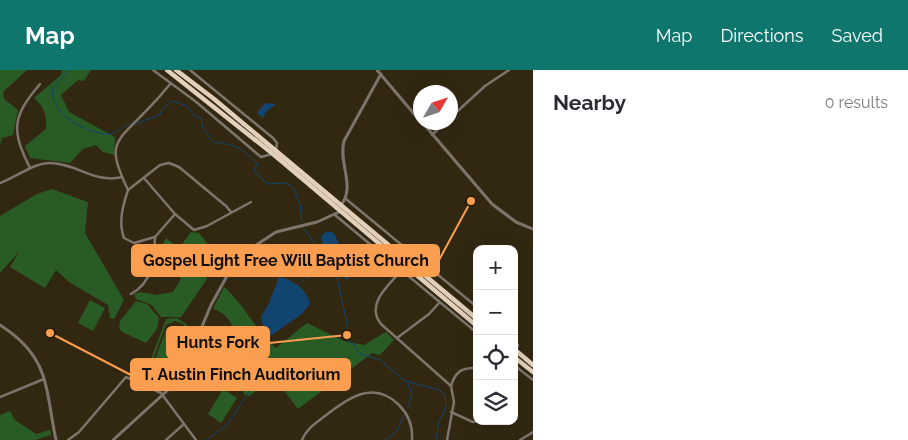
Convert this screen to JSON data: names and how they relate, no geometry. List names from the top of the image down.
{
  "places": ["Gospel Light Free Will Baptist Church", "T. Austin Finch Auditorium", "Hunts Fork"],
  "north": "top right",
  "page": {
    "header": "Map",
    "nav": ["Map", "Directions", "Saved"],
    "heading": ["Nearby", "0 results"],
    "map_buttons": ["+", "−"]
  }
}
